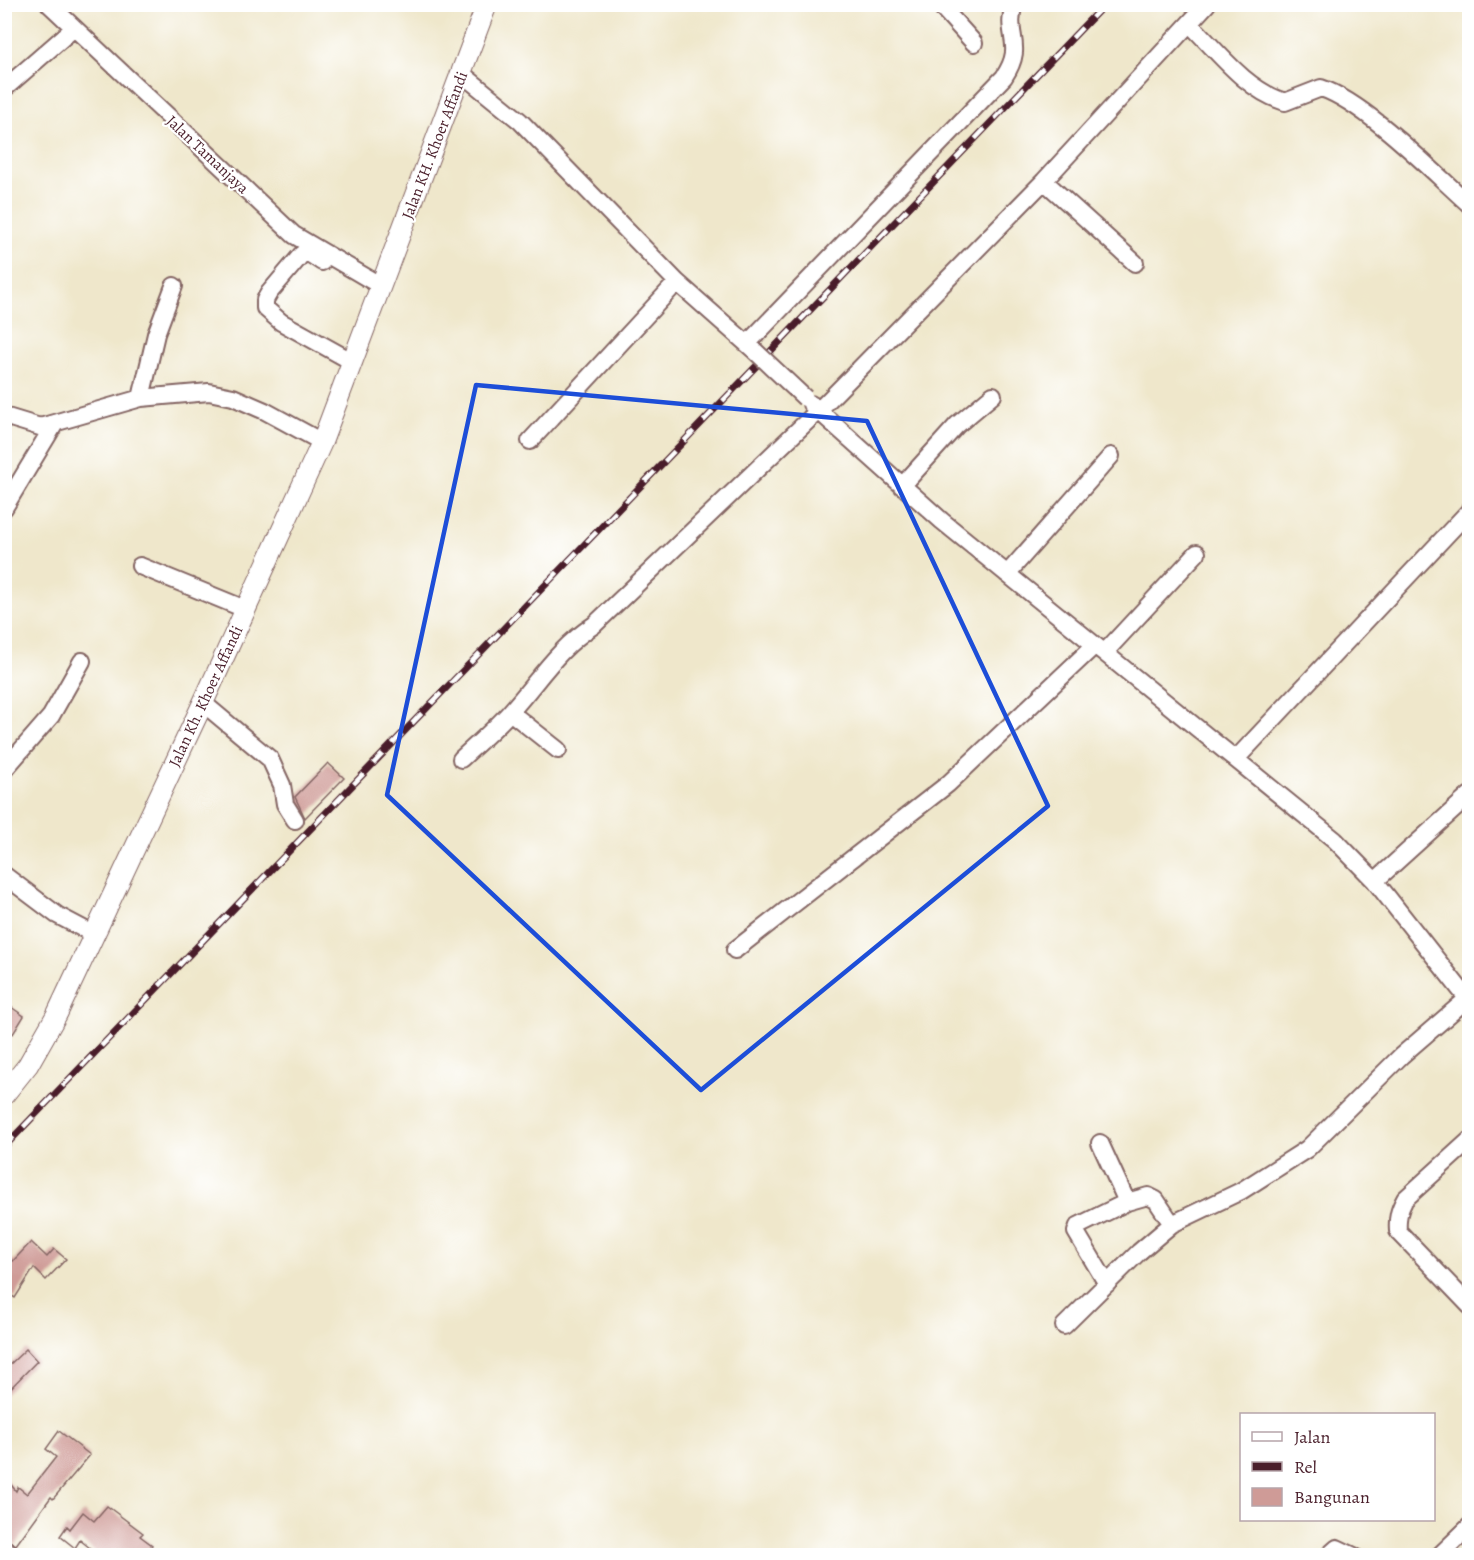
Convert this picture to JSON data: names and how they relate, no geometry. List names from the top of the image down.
{
  "streets": {
    "main road": ["Jalan KH. Khoer Affandi", "Jalan Kh. Khoer Affandi"],
    "street": ["Jalan Tamanjaya"]
  },
  "crossings": [
    ["Jalan KH. Khoer Affandi", "Jalan Tamanjaya"],
    ["Jalan KH. Khoer Affandi", "Jalan Kh. Khoer Affandi"],
    ["Jalan Tamanjaya", "Jalan Kh. Khoer Affandi"]
  ],
  "legend": ["Jalan", "Rel", "Bangunan"]
}
